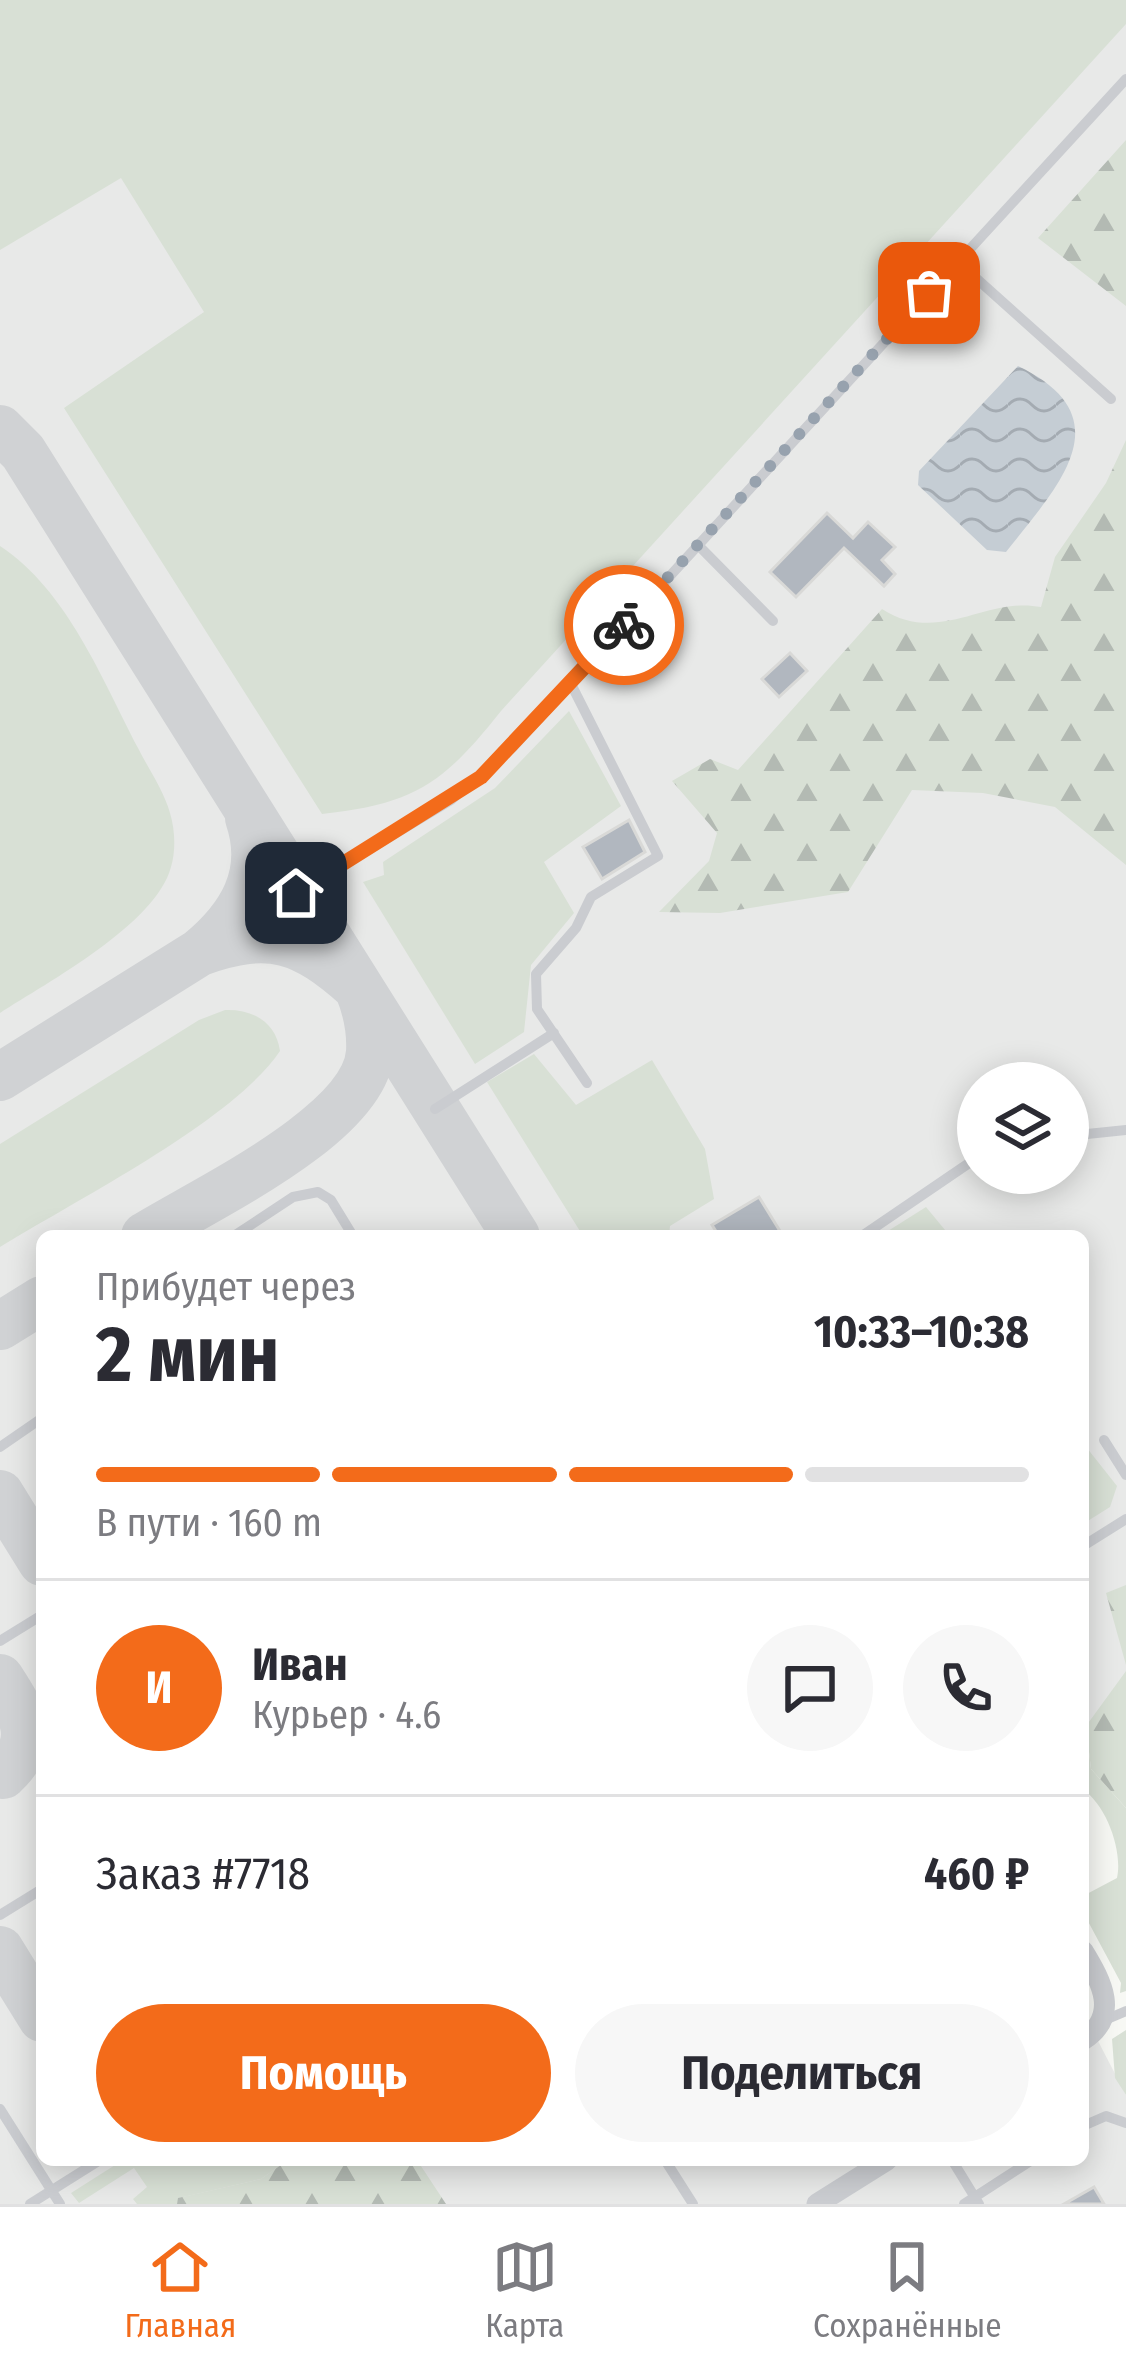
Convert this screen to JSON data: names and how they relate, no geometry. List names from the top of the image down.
{
  "page": {
    "heading": ["2 мин", "Прибудет через", "10:33–10:38"],
    "panel": [
      "Иван",
      "Курьер · 4.6",
      "Заказ #7718",
      "460 ₽"
    ],
    "bar": "В пути · 160 m",
    "round": "И",
    "buttons": ["Помощь", "Поделиться"],
    "tabs": ["Главная", "Карта", "Сохранённые"]
  }
}
